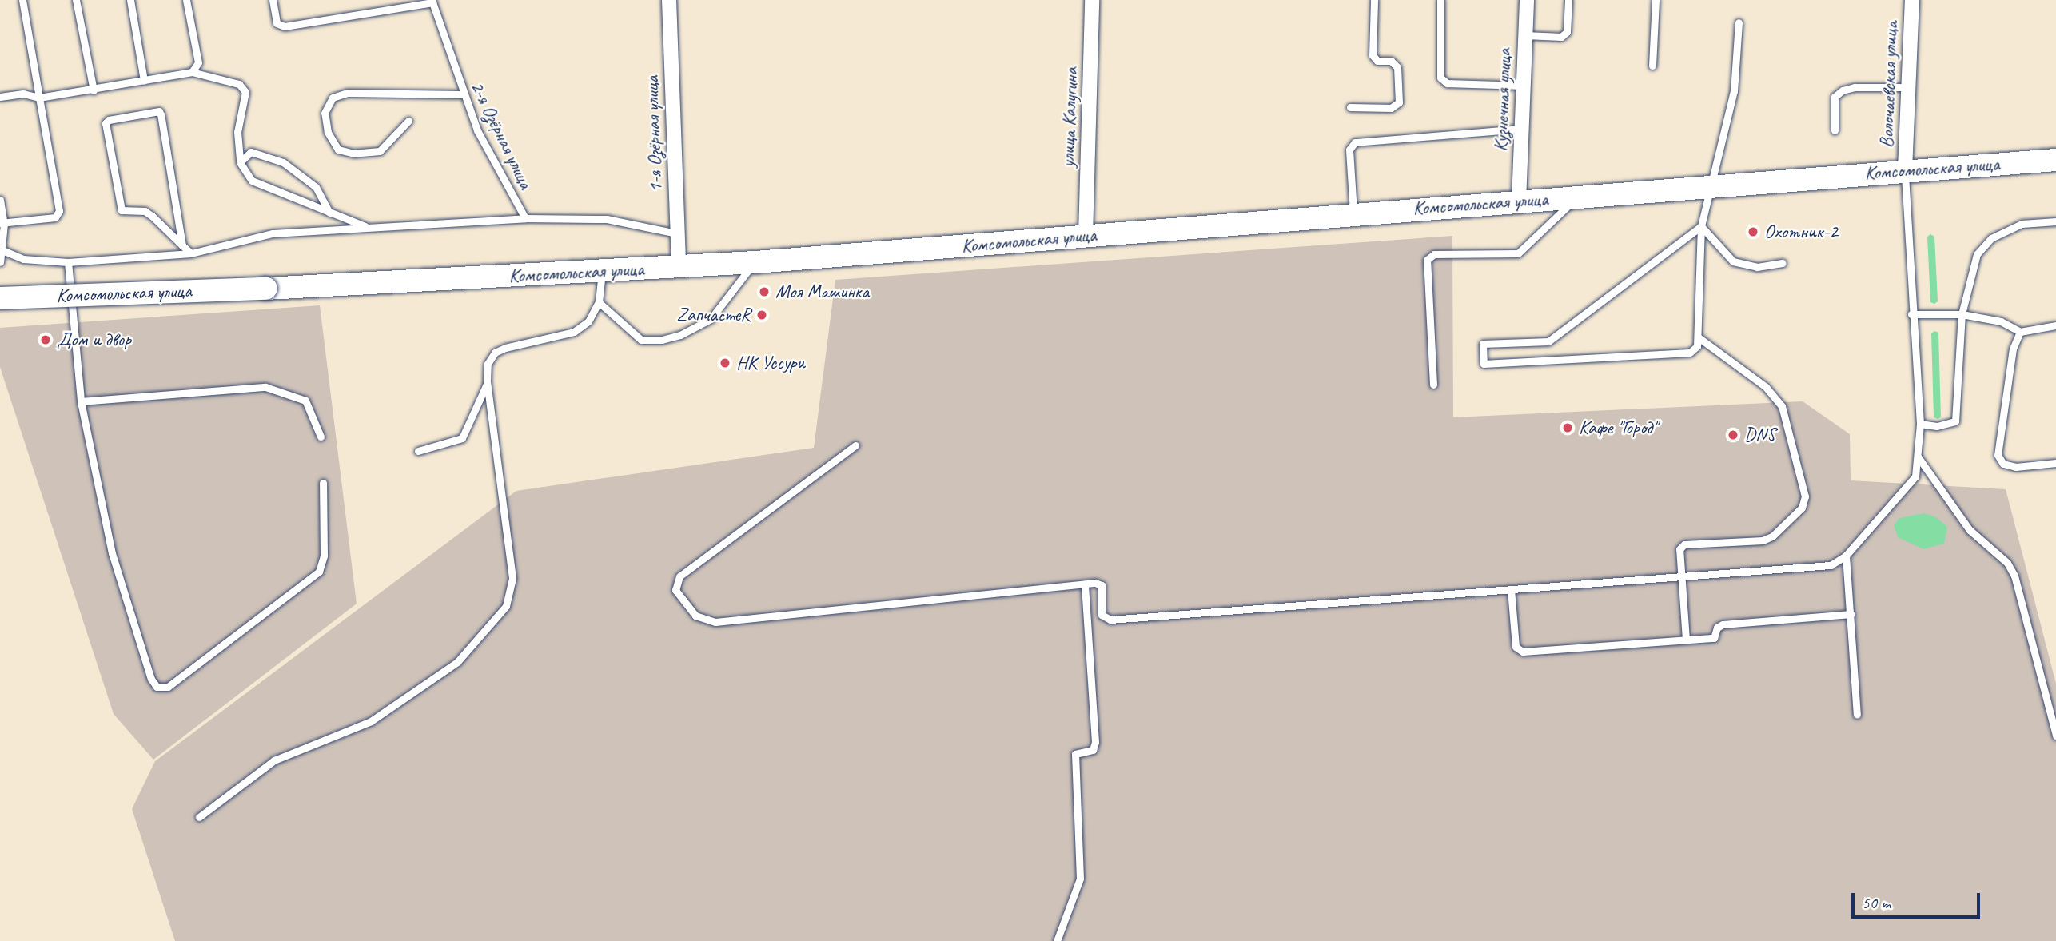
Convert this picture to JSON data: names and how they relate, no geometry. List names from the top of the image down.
{
  "streets": {
    "main road": ["Комсомольская улица"],
    "street": [
      "Волочаевская улица",
      "Кузнечная улица",
      "улица Калугина",
      "1-я Озёрная улица"
    ],
    "lane": ["2-я Озёрная улица"]
  },
  "crossings": [
    ["Волочаевская улица", "Комсомольская улица"],
    ["Кузнечная улица", "Комсомольская улица"],
    ["улица Калугина", "Комсомольская улица"],
    ["1-я Озёрная улица", "Комсомольская улица"]
  ],
  "places": [
    "Охотник-2",
    "Моя Машинка",
    "ZапчастеR",
    "Дом и двор",
    "НК Уссури",
    "Кафе \"Город\"",
    "DNS"
  ],
  "scale_bar": "50 m"
}
